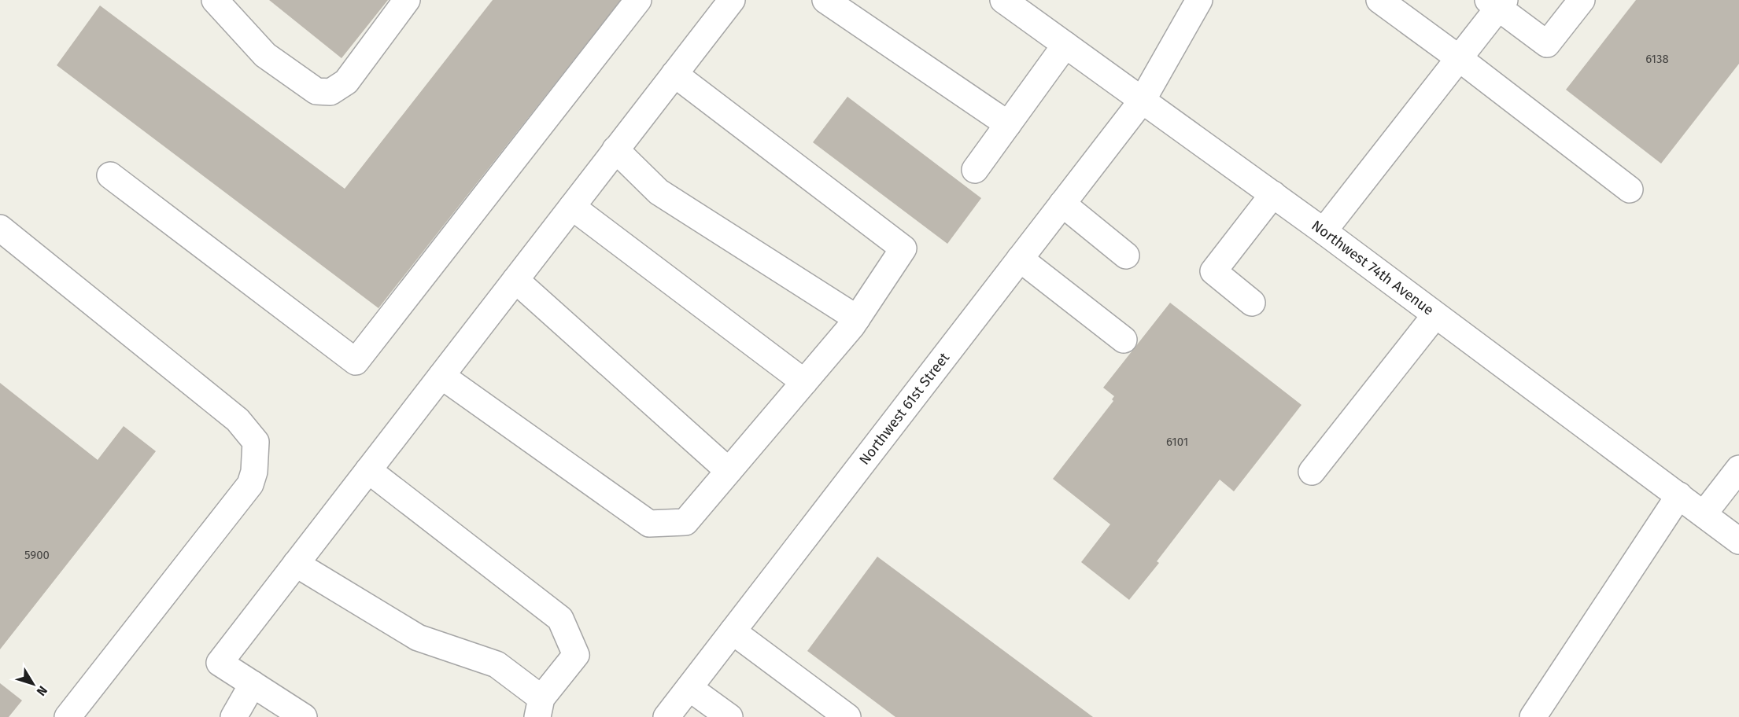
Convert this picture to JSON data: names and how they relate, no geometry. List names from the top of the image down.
{
  "streets": {
    "street": ["Northwest 74th Avenue", "Northwest 61st Street"]
  },
  "crossings": [
    ["Northwest 74th Avenue", "Northwest 61st Street"]
  ],
  "house_numbers": ["6138", "6101", "5900"],
  "north": "bottom right"
}
